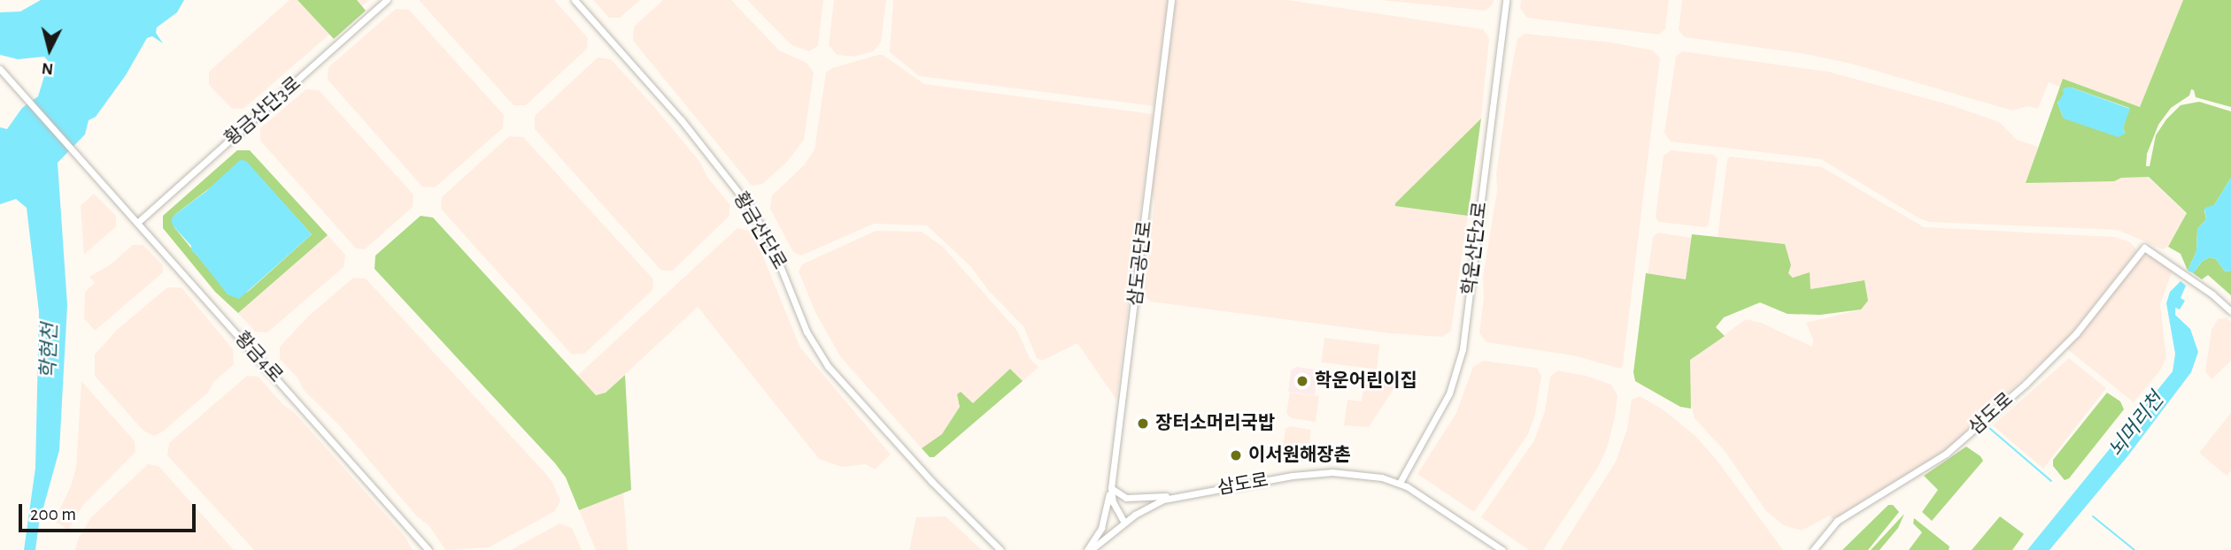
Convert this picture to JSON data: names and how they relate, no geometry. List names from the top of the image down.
{
  "streets": {
    "street": [
      "황금산단3로",
      "황금산단로",
      "학운산단2로",
      "삼도공단로",
      "황금4로",
      "삼도로"
    ]
  },
  "crossings": [
    ["황금산단3로", "황금4로"],
    ["학운산단2로", "삼도로"],
    ["삼도공단로", "삼도로"]
  ],
  "water": ["학현천", "뇌머리천"],
  "places": ["학운어린이집", "장터소머리국밥", "이서원해장촌"],
  "scale_bar": "200 m",
  "north": "bottom"
}
